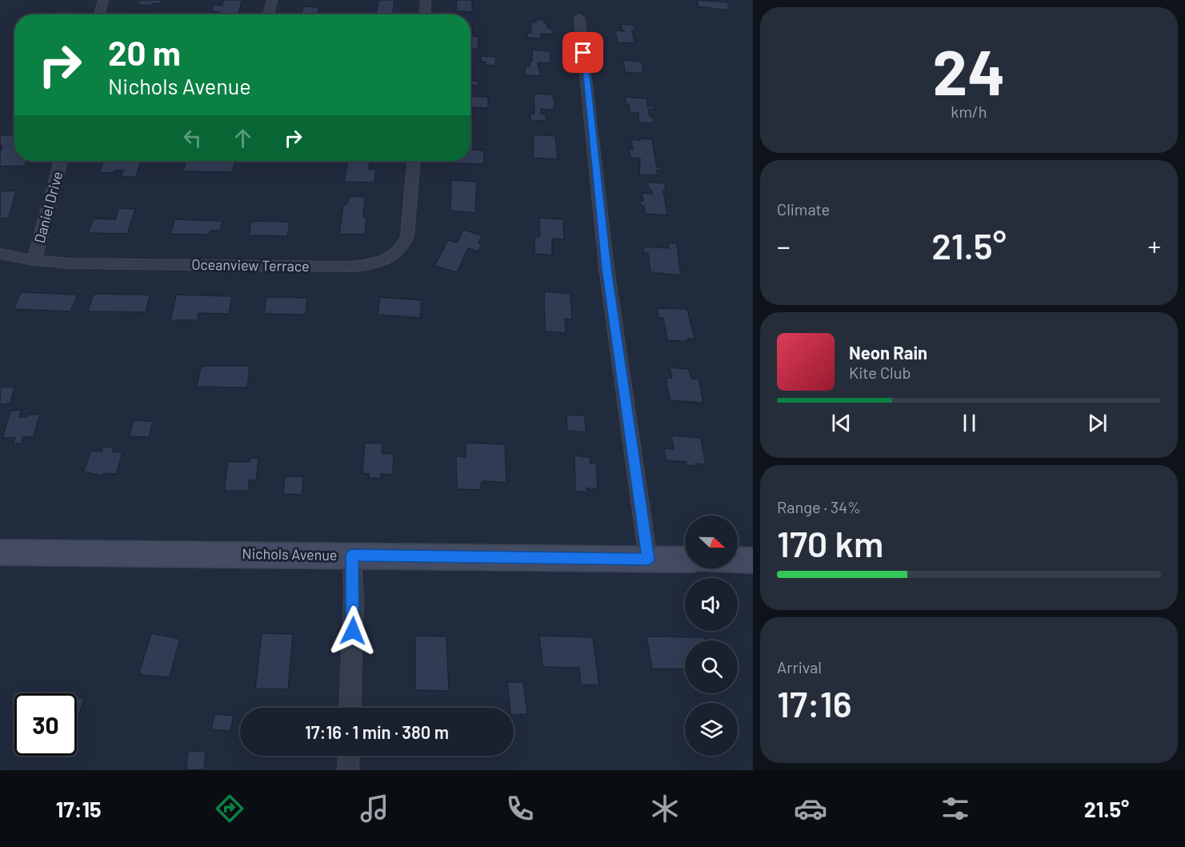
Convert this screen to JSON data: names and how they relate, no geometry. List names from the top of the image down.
{
  "streets": {
    "main road": ["Nichols Avenue"],
    "street": ["Daniel Drive", "Oceanview Terrace"]
  },
  "crossings": [
    ["Daniel Drive", "Oceanview Terrace"]
  ],
  "north": "right",
  "page": {
    "tile": [
      ["24", "km/h"],
      "Climate",
      ["Range · 34%", "170 km"],
      ["Arrival", "17:16"]
    ],
    "turn": ["20 m", "Nichols Avenue"],
    "heat": ["−", "21.5°", "+"],
    "song": ["Neon Rain", "Kite Club"],
    "limit": "30",
    "trip": "17:16 · 1 min · 380 m",
    "tabs": ["17:15", "21.5°"]
  }
}
